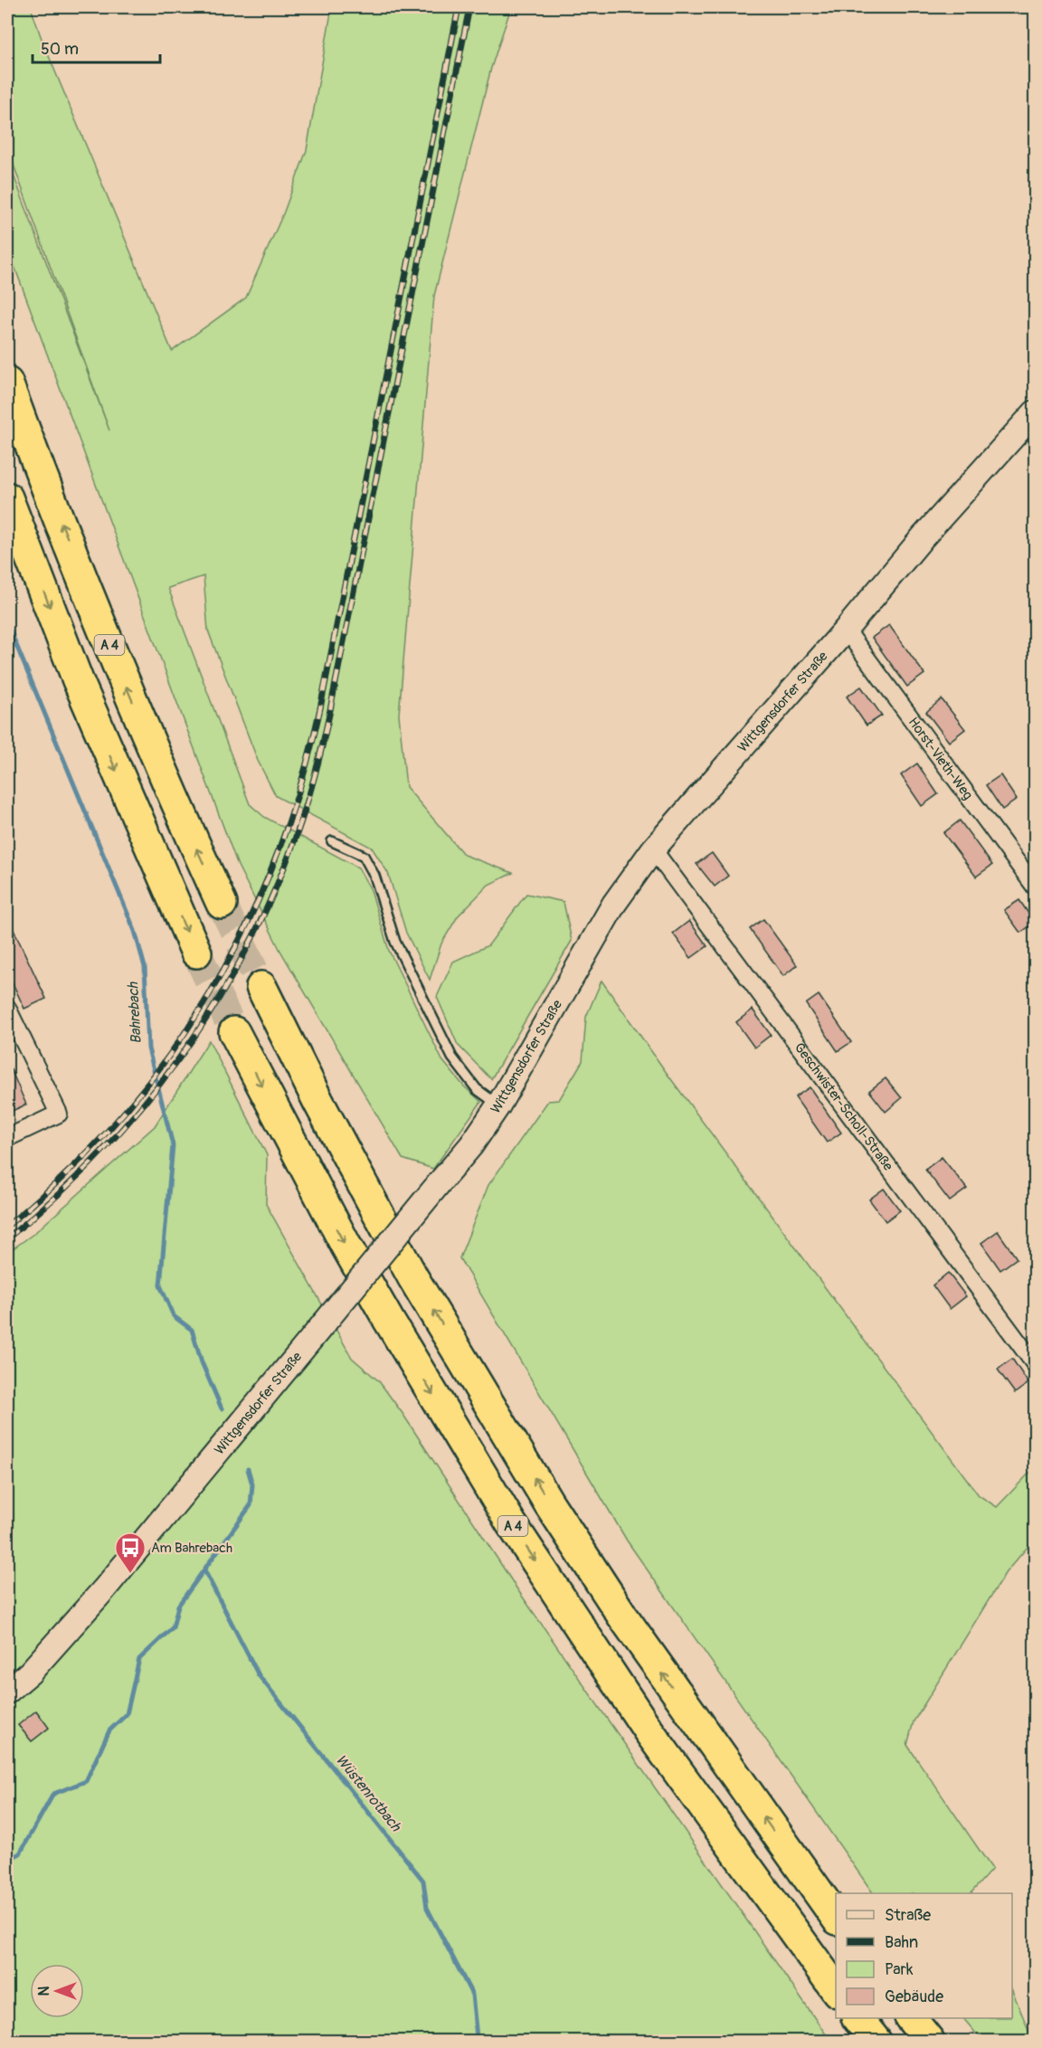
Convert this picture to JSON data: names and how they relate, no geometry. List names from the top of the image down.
{
  "streets": {
    "highway": ["A 4"],
    "street": ["Wittgensdorfer Straße", "Horst-Vieth-Weg", "Geschwister-Scholl-Straße"]
  },
  "crossings": [
    ["Wittgensdorfer Straße", "Horst-Vieth-Weg"],
    ["Wittgensdorfer Straße", "Geschwister-Scholl-Straße"]
  ],
  "water": ["Bahrebach", "Wüstenrotbach"],
  "places": {
    "bus stop": ["Am Bahrebach"]
  },
  "legend": [
    "Straße",
    "Bahn",
    "Park",
    "Gebäude"
  ],
  "scale_bar": "50 m",
  "north": "left"
}
